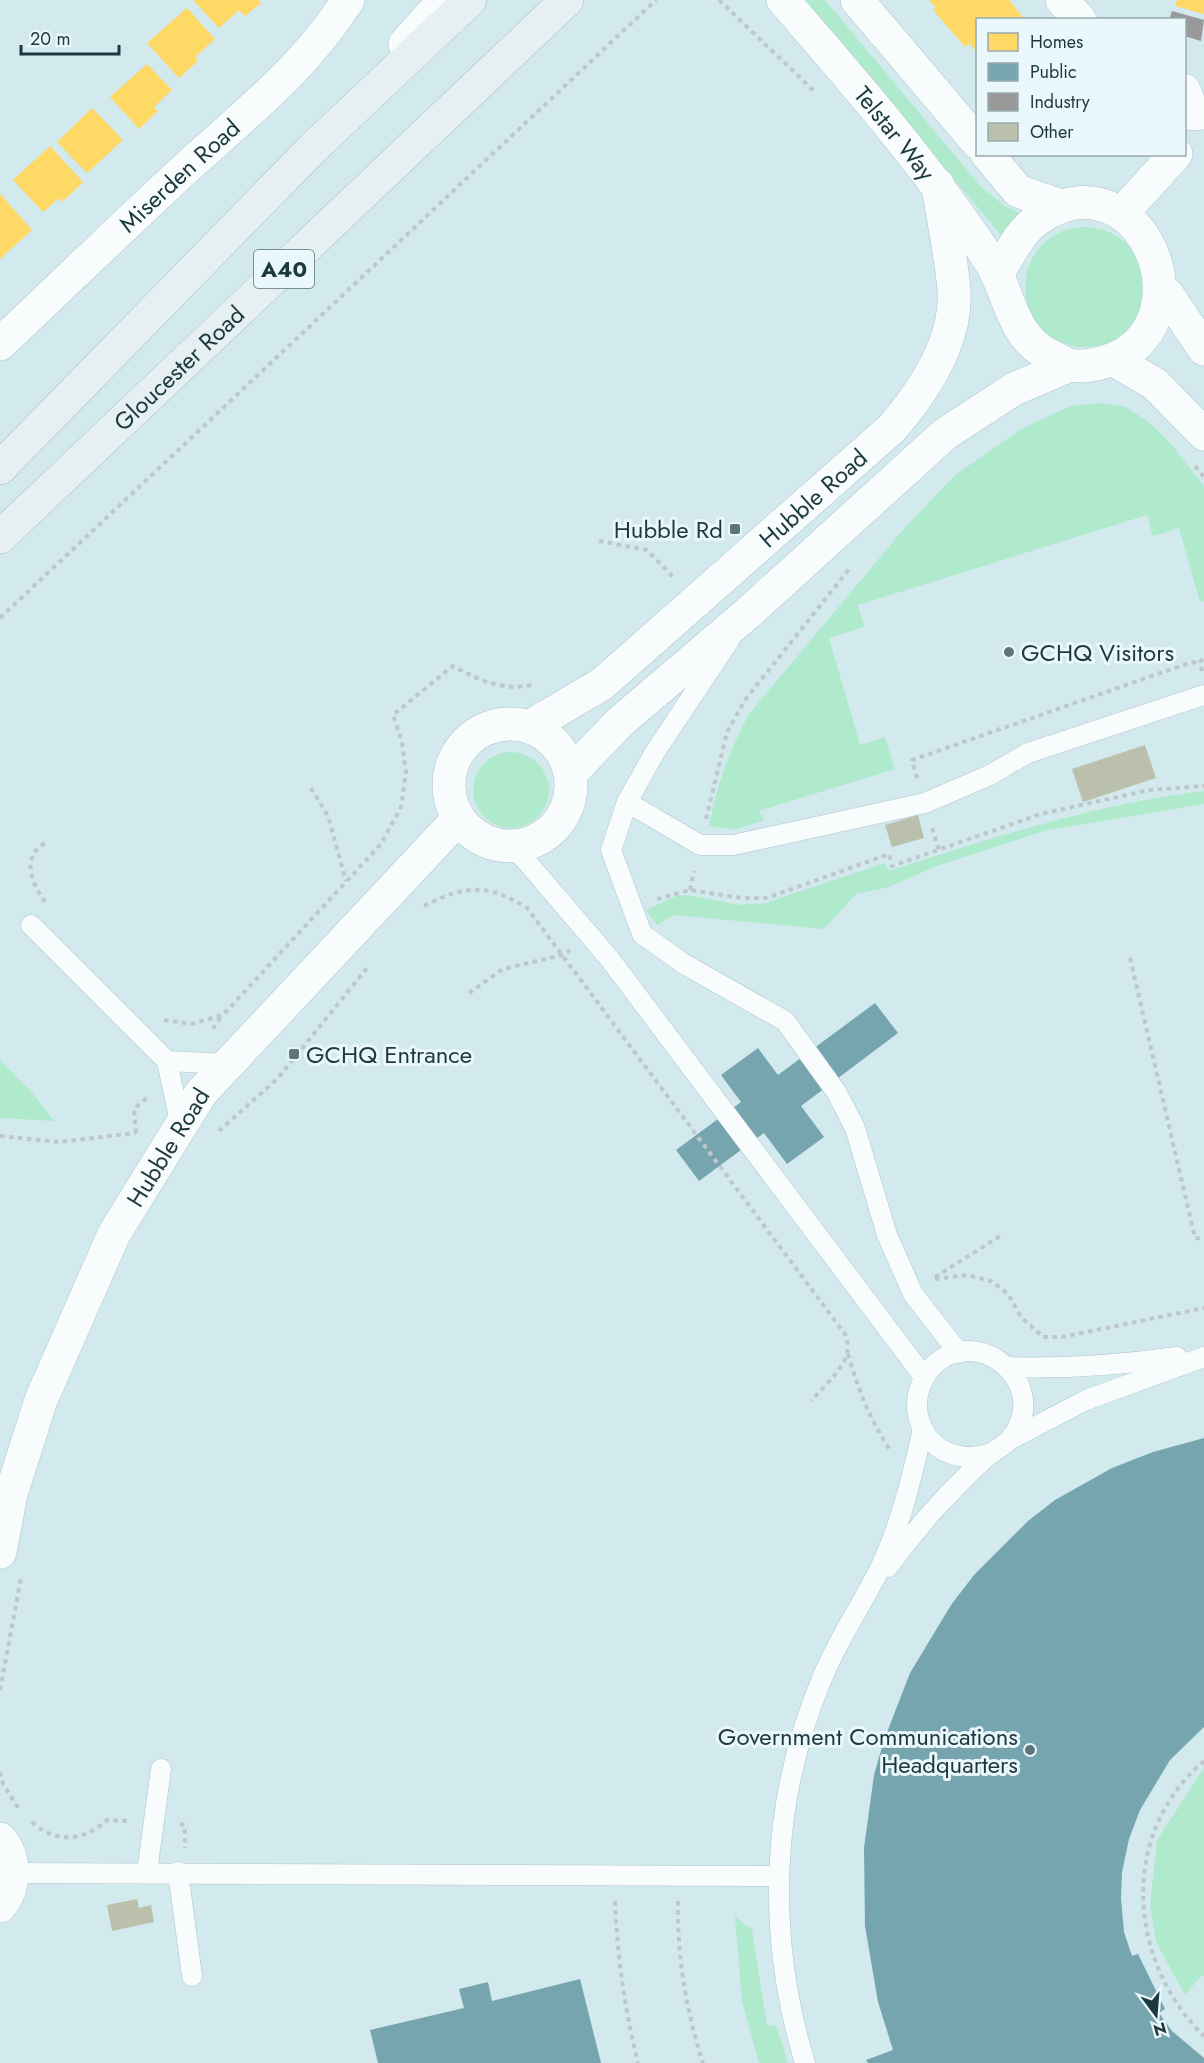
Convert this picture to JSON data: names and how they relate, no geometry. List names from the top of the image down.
{
  "streets": {
    "highway": ["A40", "Gloucester Road"],
    "street": ["Telstar Way", "Miserden Road", "Hubble Road"]
  },
  "crossings": [
    ["Telstar Way", "Hubble Road"]
  ],
  "places": {
    "transit": ["Hubble Rd", "GCHQ Entrance"],
    "other": ["GCHQ Visitors", "Government Communications Headquarters"]
  },
  "legend": [
    "Homes",
    "Public",
    "Industry",
    "Other"
  ],
  "scale_bar": "20 m",
  "north": "bottom"
}
